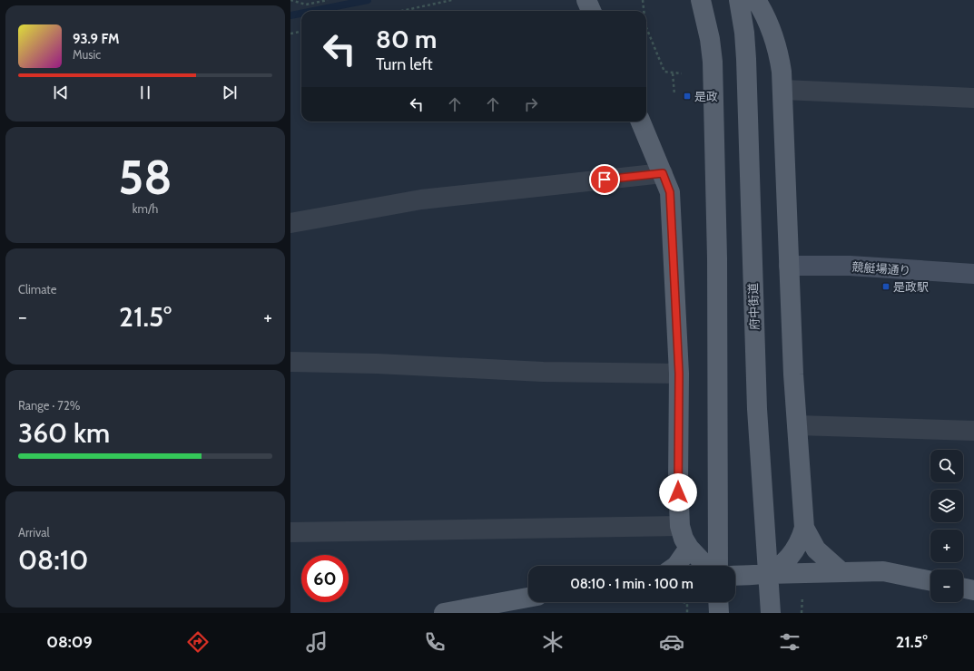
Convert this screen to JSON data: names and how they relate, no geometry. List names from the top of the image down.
{
  "streets": {
    "main road": ["府中街道"],
    "street": ["競艇場通り"]
  },
  "places": {
    "transit": ["是政", "是政駅"]
  },
  "page": {
    "turn": ["80 m", "Turn left"],
    "song": ["93.9 FM", "Music"],
    "tile": [
      ["58", "km/h"],
      "Climate",
      ["Range · 72%", "360 km"],
      ["Arrival", "08:10"]
    ],
    "heat": ["−", "21.5°", "+"],
    "map_buttons": ["+", "−"],
    "limit": "60",
    "trip": "08:10 · 1 min · 100 m",
    "tabs": ["08:09", "21.5°"]
  }
}
